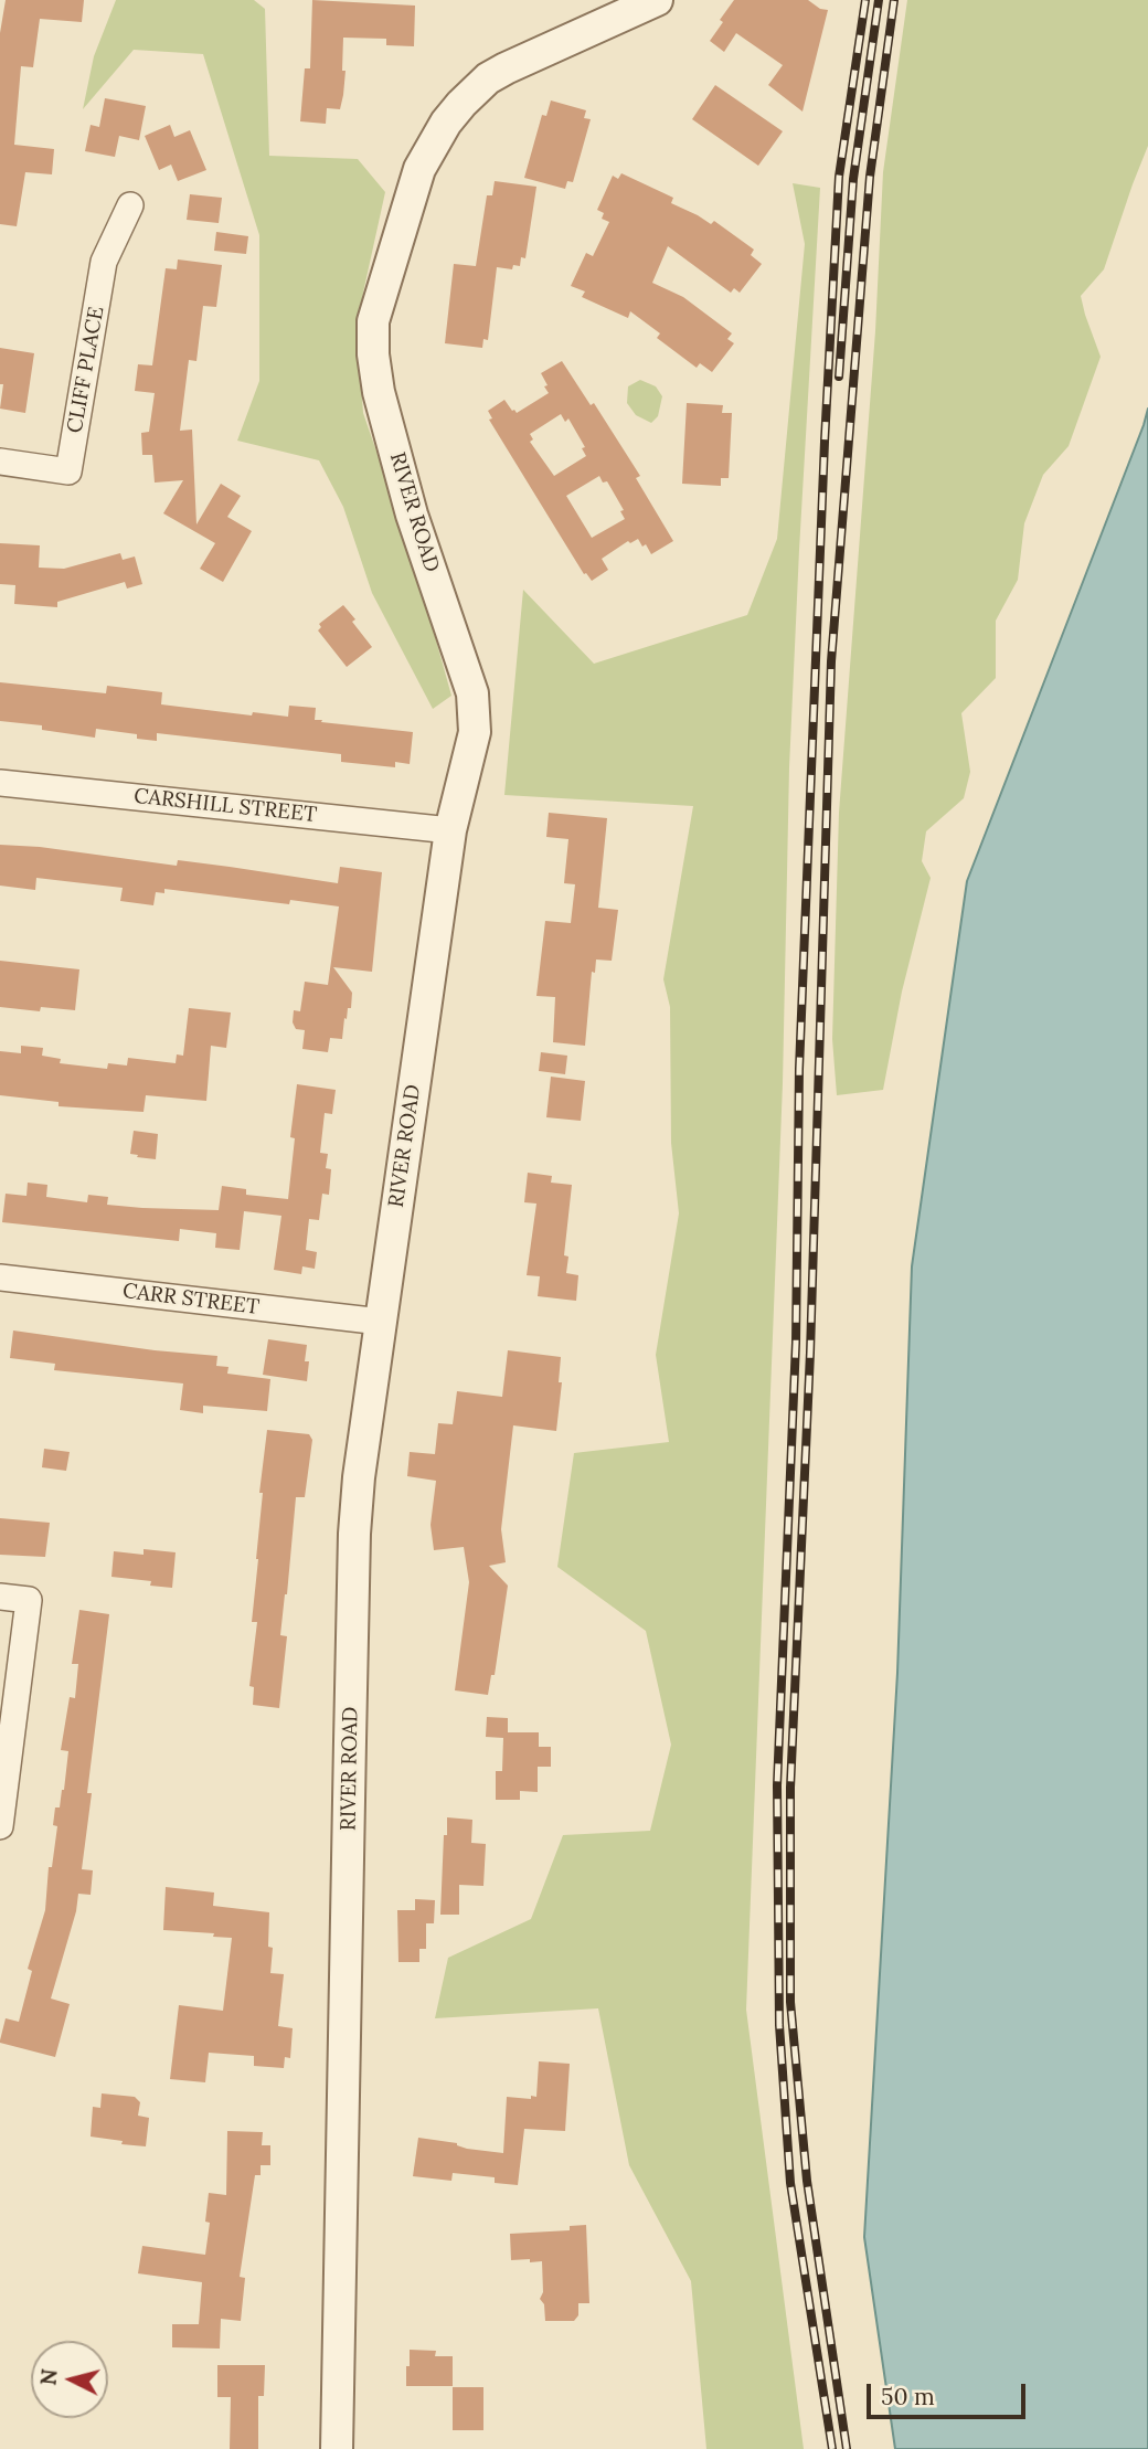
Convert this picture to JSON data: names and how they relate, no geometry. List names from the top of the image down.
{
  "streets": {
    "street": [
      "CLIFF PLACE",
      "RIVER ROAD",
      "CARSHILL STREET",
      "CARR STREET"
    ]
  },
  "crossings": [
    ["RIVER ROAD", "CARSHILL STREET"],
    ["RIVER ROAD", "CARR STREET"]
  ],
  "scale_bar": "50 m",
  "north": "left"
}
